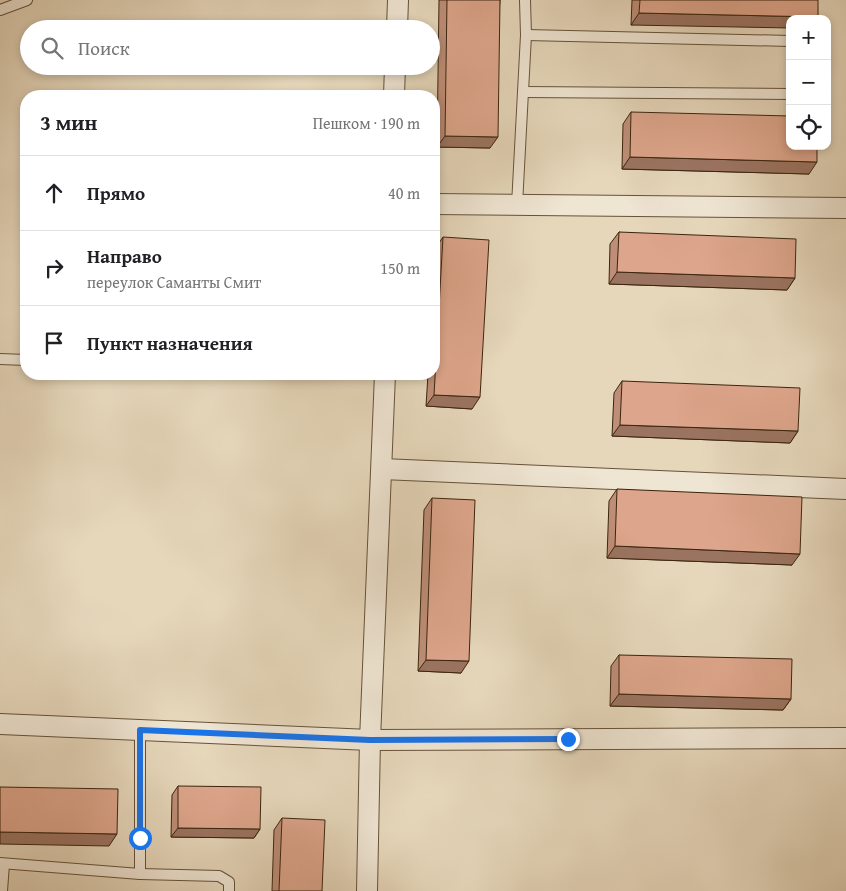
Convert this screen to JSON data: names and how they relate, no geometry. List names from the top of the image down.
{
  "page": {
    "map_buttons": ["+", "−"],
    "search": "Поиск",
    "heading": ["3 мин", "Пешком · 190 m"],
    "list": [
      ["Прямо", "40 m"],
      ["Направо", "переулок Саманты Смит", "150 m"],
      "Пункт назначения"
    ]
  }
}
